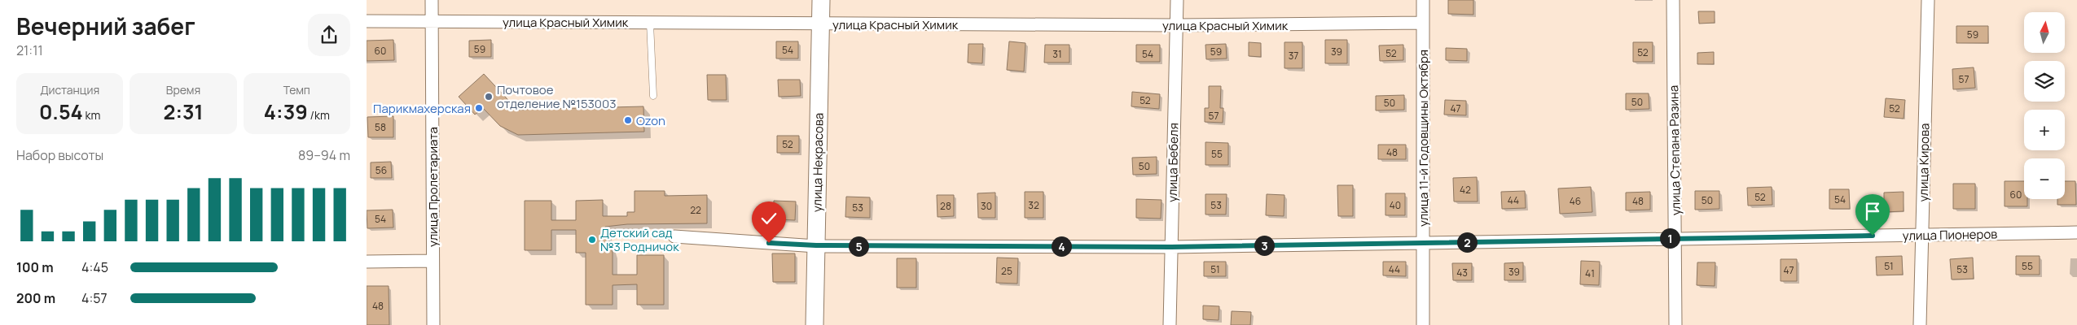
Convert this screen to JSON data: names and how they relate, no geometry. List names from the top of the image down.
{
  "streets": {
    "street": [
      "улица Красный Химик",
      "улица 11-й Годовщины Октября",
      "улица Степана Разина",
      "улица Некрасова",
      "улица Бебеля",
      "улица Кирова",
      "улица Пролетариата",
      "улица Пионеров"
    ]
  },
  "crossings": [
    ["улица Красный Химик", "улица 11-й Годовщины Октября"],
    ["улица Красный Химик", "улица Некрасова"],
    ["улица Красный Химик", "улица Бебеля"],
    ["улица Красный Химик", "улица Пролетариата"],
    ["улица 11-й Годовщины Октября", "улица Пионеров"],
    ["улица Степана Разина", "улица Пионеров"],
    ["улица Некрасова", "улица Пионеров"],
    ["улица Бебеля", "улица Пионеров"],
    ["улица Кирова", "улица Пионеров"]
  ],
  "places": [
    "Почтовое отделение №153003",
    "Парикмахерская",
    "Ozon",
    "Детский сад №3 Родничок"
  ],
  "house_numbers": [
    "59",
    "59",
    "54",
    "60",
    "59",
    "39",
    "52",
    "52",
    "31",
    "54",
    "37",
    "57",
    "52",
    "50",
    "50",
    "47",
    "52",
    "57",
    "58",
    "52",
    "48",
    "55",
    "50",
    "56",
    "42",
    "60",
    "52",
    "54",
    "44",
    "50",
    "46",
    "48",
    "32",
    "53",
    "40",
    "28",
    "30",
    "53",
    "22",
    "54",
    "51",
    "55",
    "51",
    "44",
    "53",
    "47",
    "25",
    "39",
    "43",
    "41",
    "48"
  ],
  "north": "top",
  "page": {
    "heading": ["Вечерний забег", "21:11"],
    "map_buttons": ["+", "−"],
    "stats": [
      ["Дистанция", "0.54 km"],
      ["Время", "2:31"],
      ["Темп", "4:39 /km"]
    ],
    "chart": ["Набор высоты", "89–94 m"],
    "pins": [
      "1",
      "2",
      "3",
      "4",
      "5"
    ],
    "list": [
      {
        "name": "100 m",
        "note": "4:45"
      },
      {
        "name": "200 m",
        "note": "4:57"
      }
    ]
  }
}
